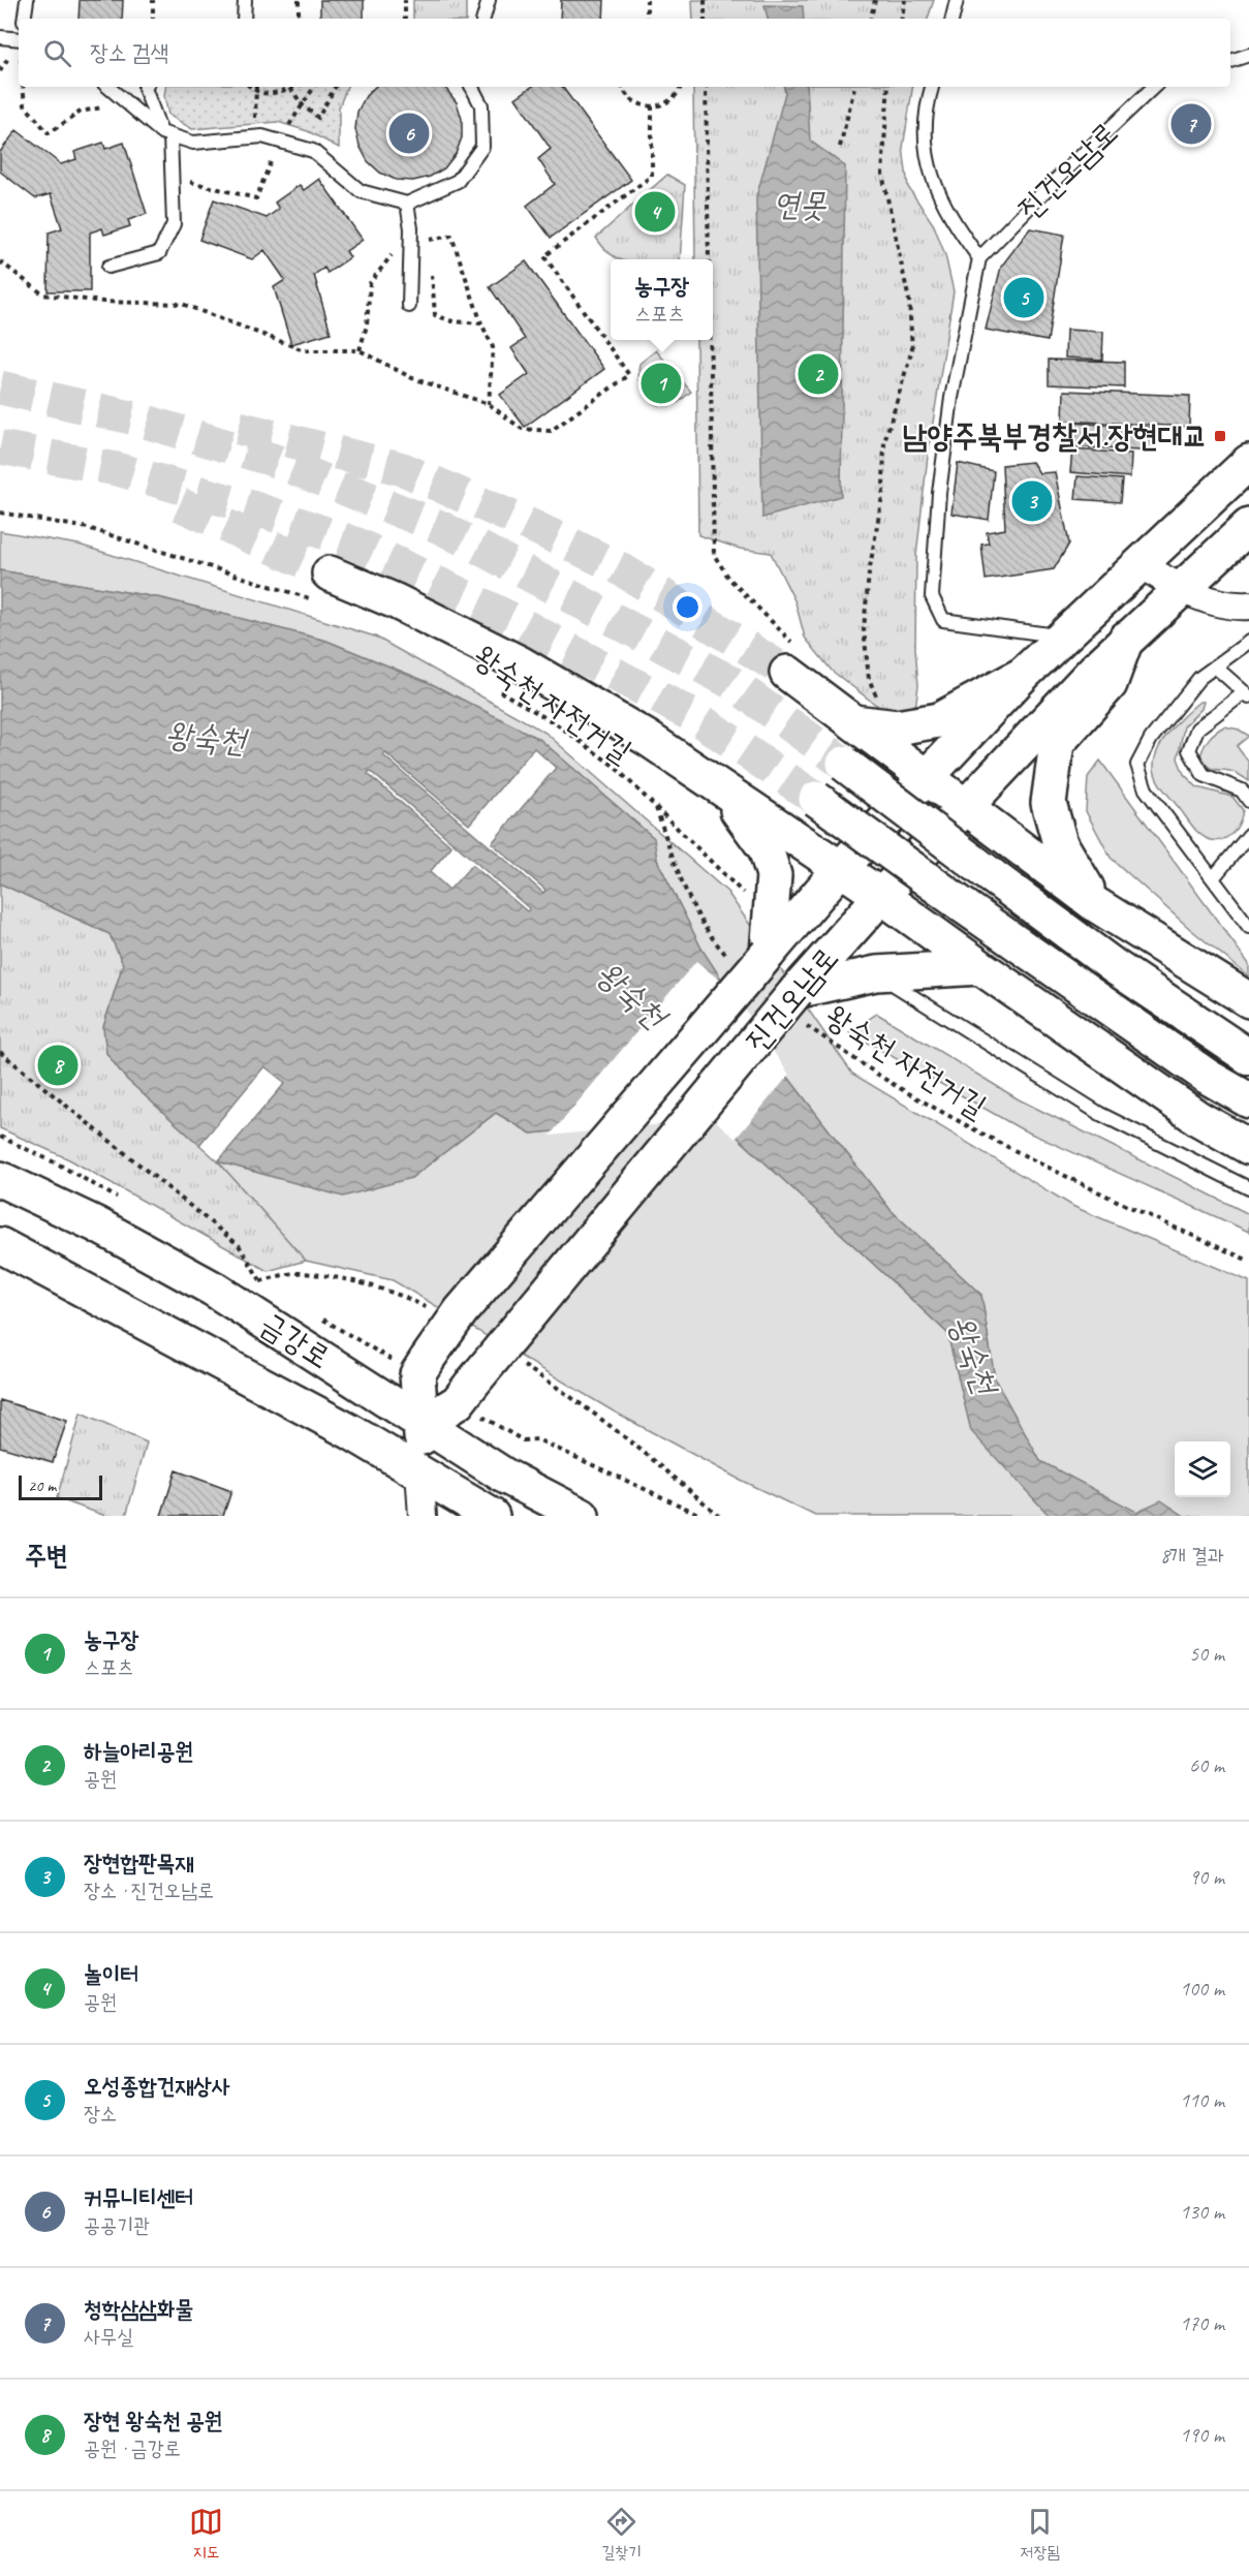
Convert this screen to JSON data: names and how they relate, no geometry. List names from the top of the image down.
{
  "streets": {
    "main road": ["진건오남로", "금강로"],
    "path": ["왕숙천 자전거길"]
  },
  "crossings": [
    ["진건오남로", "왕숙천 자전거길"],
    ["진건오남로", "금강로"]
  ],
  "water": ["연못", "왕숙천"],
  "places": {
    "transit": ["남양주북부경찰서.장현대교"]
  },
  "scale_bar": "20 m",
  "page": {
    "search": "장소 검색",
    "pins": [
      "7",
      "6",
      "4",
      "5",
      "2",
      "1",
      "3",
      "8"
    ],
    "popup": ["농구장", "스포츠"],
    "scale": "20 m",
    "heading": ["주변", "8개 결과"],
    "list": [
      {
        "mark": "1",
        "name": "농구장",
        "note": "스포츠",
        "value": "50 m"
      },
      {
        "mark": "2",
        "name": "하늘아리공원",
        "note": "공원",
        "value": "60 m"
      },
      {
        "mark": "3",
        "name": "장현합판목재",
        "note": "장소 · 진건오남로",
        "value": "90 m"
      },
      {
        "mark": "4",
        "name": "놀이터",
        "note": "공원",
        "value": "100 m"
      },
      {
        "mark": "5",
        "name": "오성종합건재상사",
        "note": "장소",
        "value": "110 m"
      },
      {
        "mark": "6",
        "name": "커뮤니티센터",
        "note": "공공기관",
        "value": "130 m"
      },
      {
        "mark": "7",
        "name": "청학삼삼화물",
        "note": "사무실",
        "value": "170 m"
      },
      {
        "mark": "8",
        "name": "장현 왕숙천 공원",
        "note": "공원 · 금강로",
        "value": "190 m"
      }
    ],
    "nav": ["지도", "길찾기", "저장됨"]
  }
}
